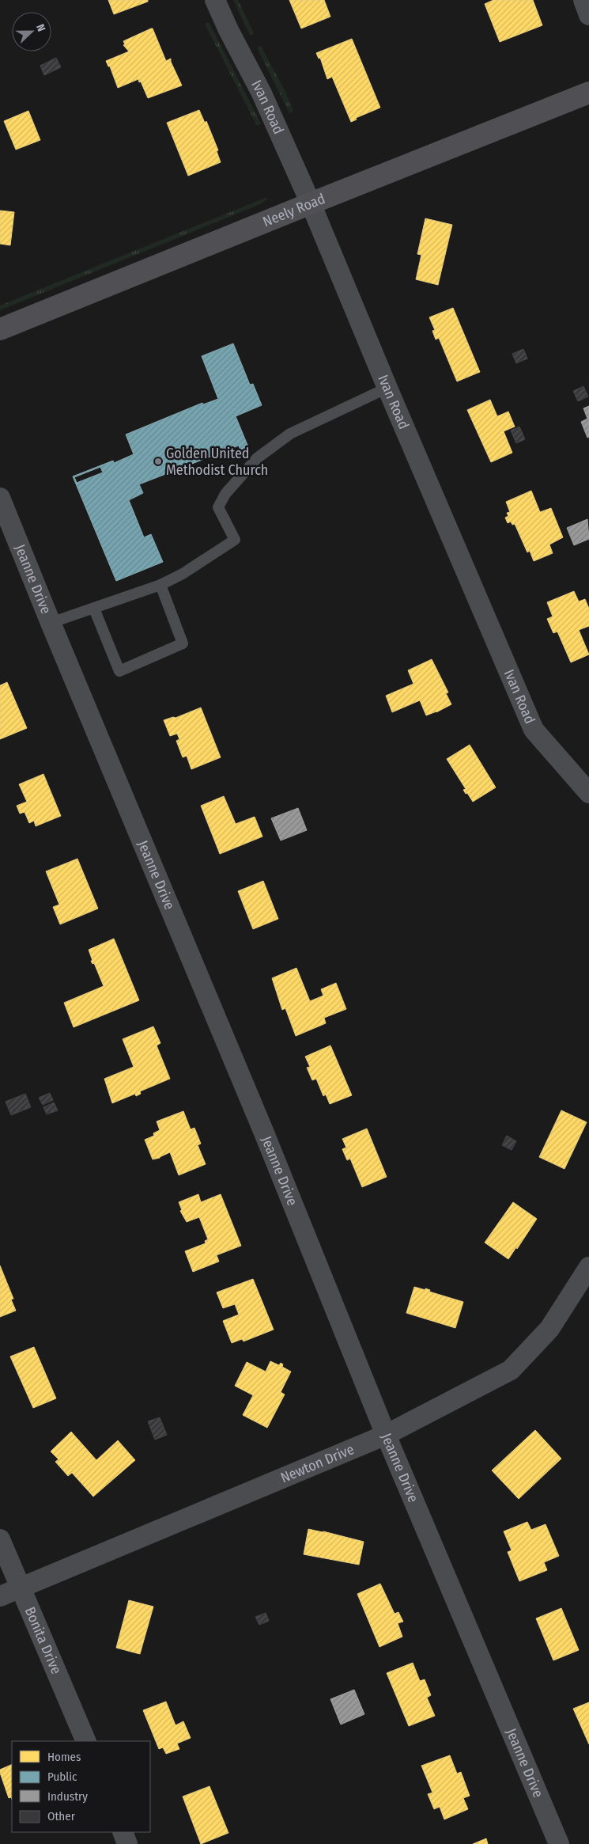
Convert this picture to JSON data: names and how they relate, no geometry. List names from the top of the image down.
{
  "streets": {
    "street": [
      "Ivan Road",
      "Neely Road",
      "Jeanne Drive",
      "Newton Drive",
      "Bonita Drive"
    ]
  },
  "crossings": [
    ["Ivan Road", "Neely Road"],
    ["Jeanne Drive", "Newton Drive"],
    ["Newton Drive", "Bonita Drive"]
  ],
  "places": ["Golden United Methodist Church"],
  "legend": [
    "Homes",
    "Public",
    "Industry",
    "Other"
  ],
  "north": "right"
}
